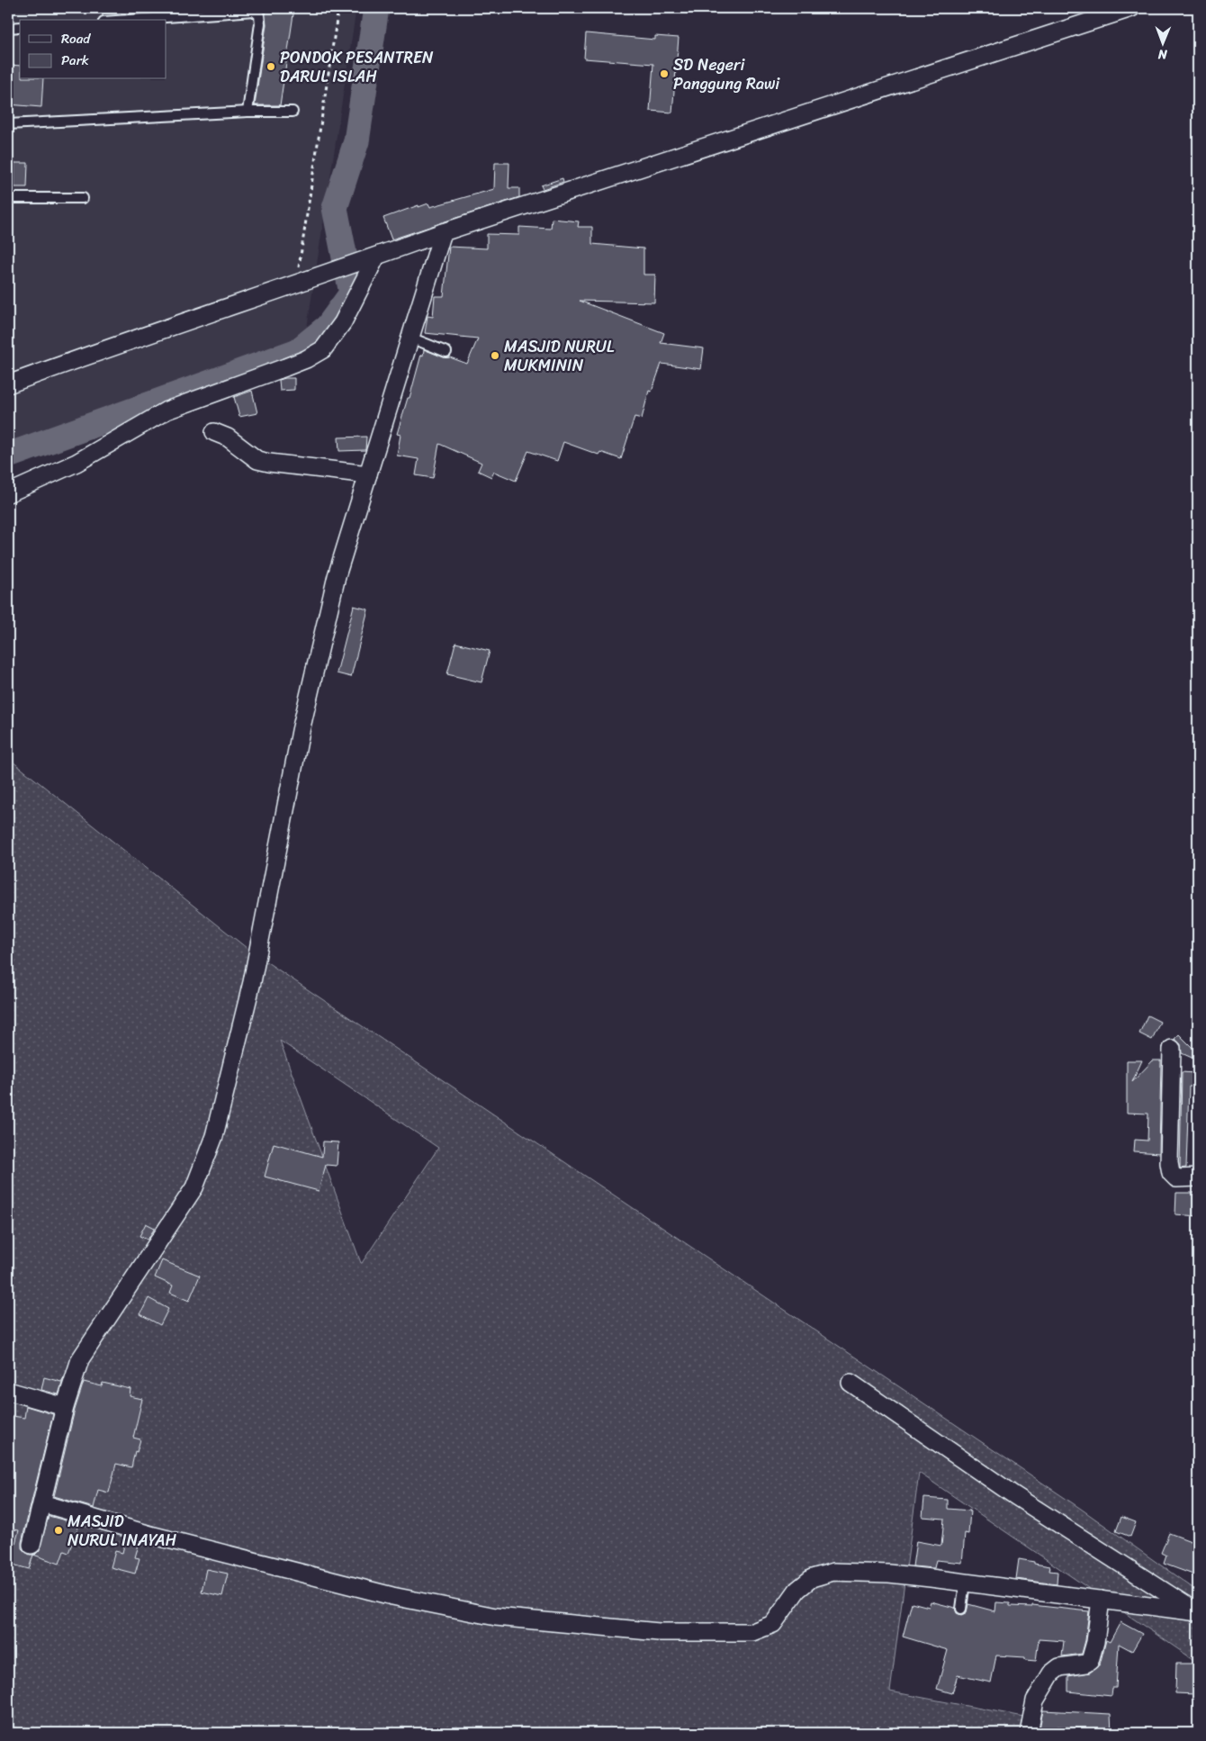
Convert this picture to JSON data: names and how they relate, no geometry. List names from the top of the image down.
{
  "places": [
    "PONDOK PESANTREN DARUL ISLAH",
    "SD Negeri Panggung Rawi",
    "MASJID NURUL MUKMININ",
    "MASJID NURUL INAYAH"
  ],
  "legend": ["Road", "Park"],
  "north": "bottom"
}
